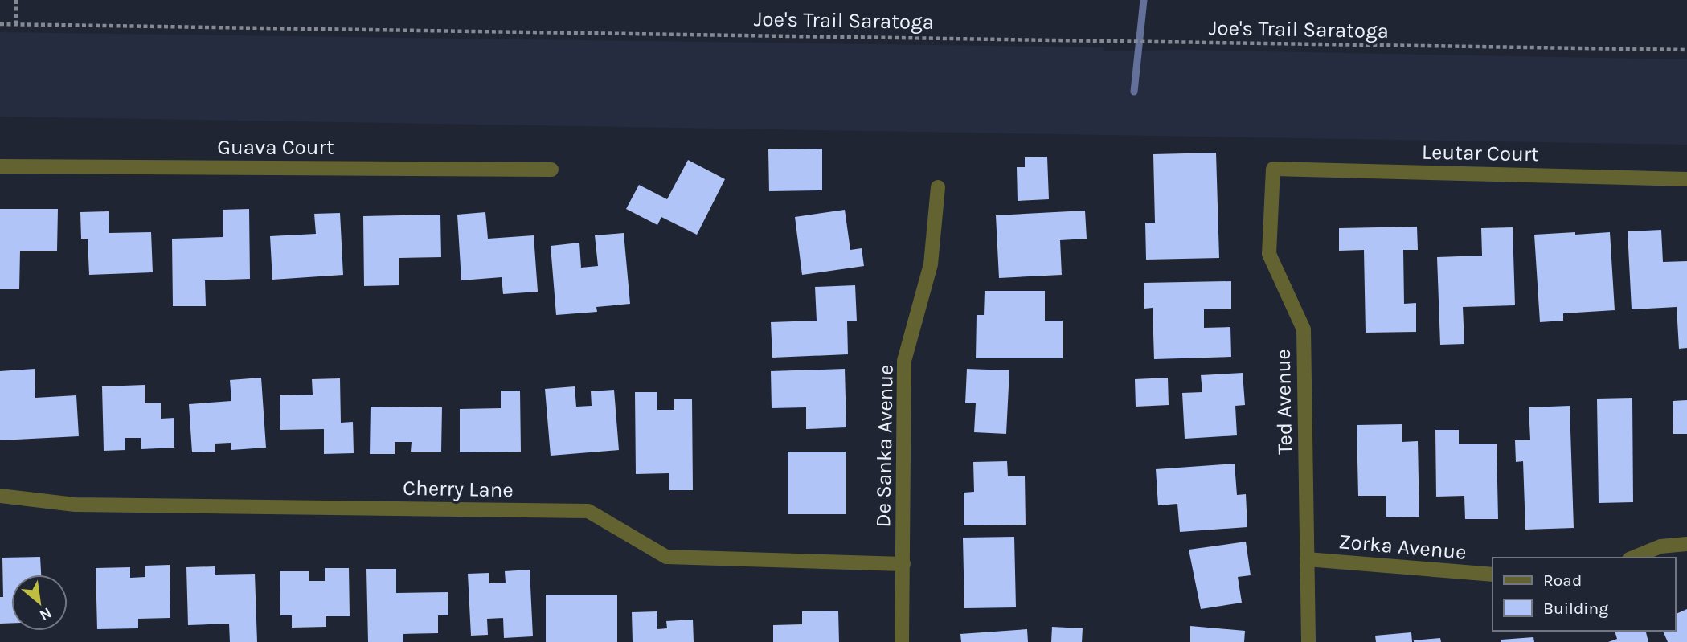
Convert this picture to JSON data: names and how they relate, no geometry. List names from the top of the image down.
{
  "streets": {
    "street": [
      "Guava Court",
      "Leutar Court",
      "Ted Avenue",
      "De Sanka Avenue",
      "Cherry Lane",
      "Zorka Avenue"
    ],
    "path": ["Joe's Trail Saratoga"]
  },
  "crossings": [
    ["Leutar Court", "Ted Avenue"],
    ["Ted Avenue", "Zorka Avenue"],
    ["De Sanka Avenue", "Cherry Lane"]
  ],
  "legend": ["Road", "Building"],
  "north": "bottom right"
}
